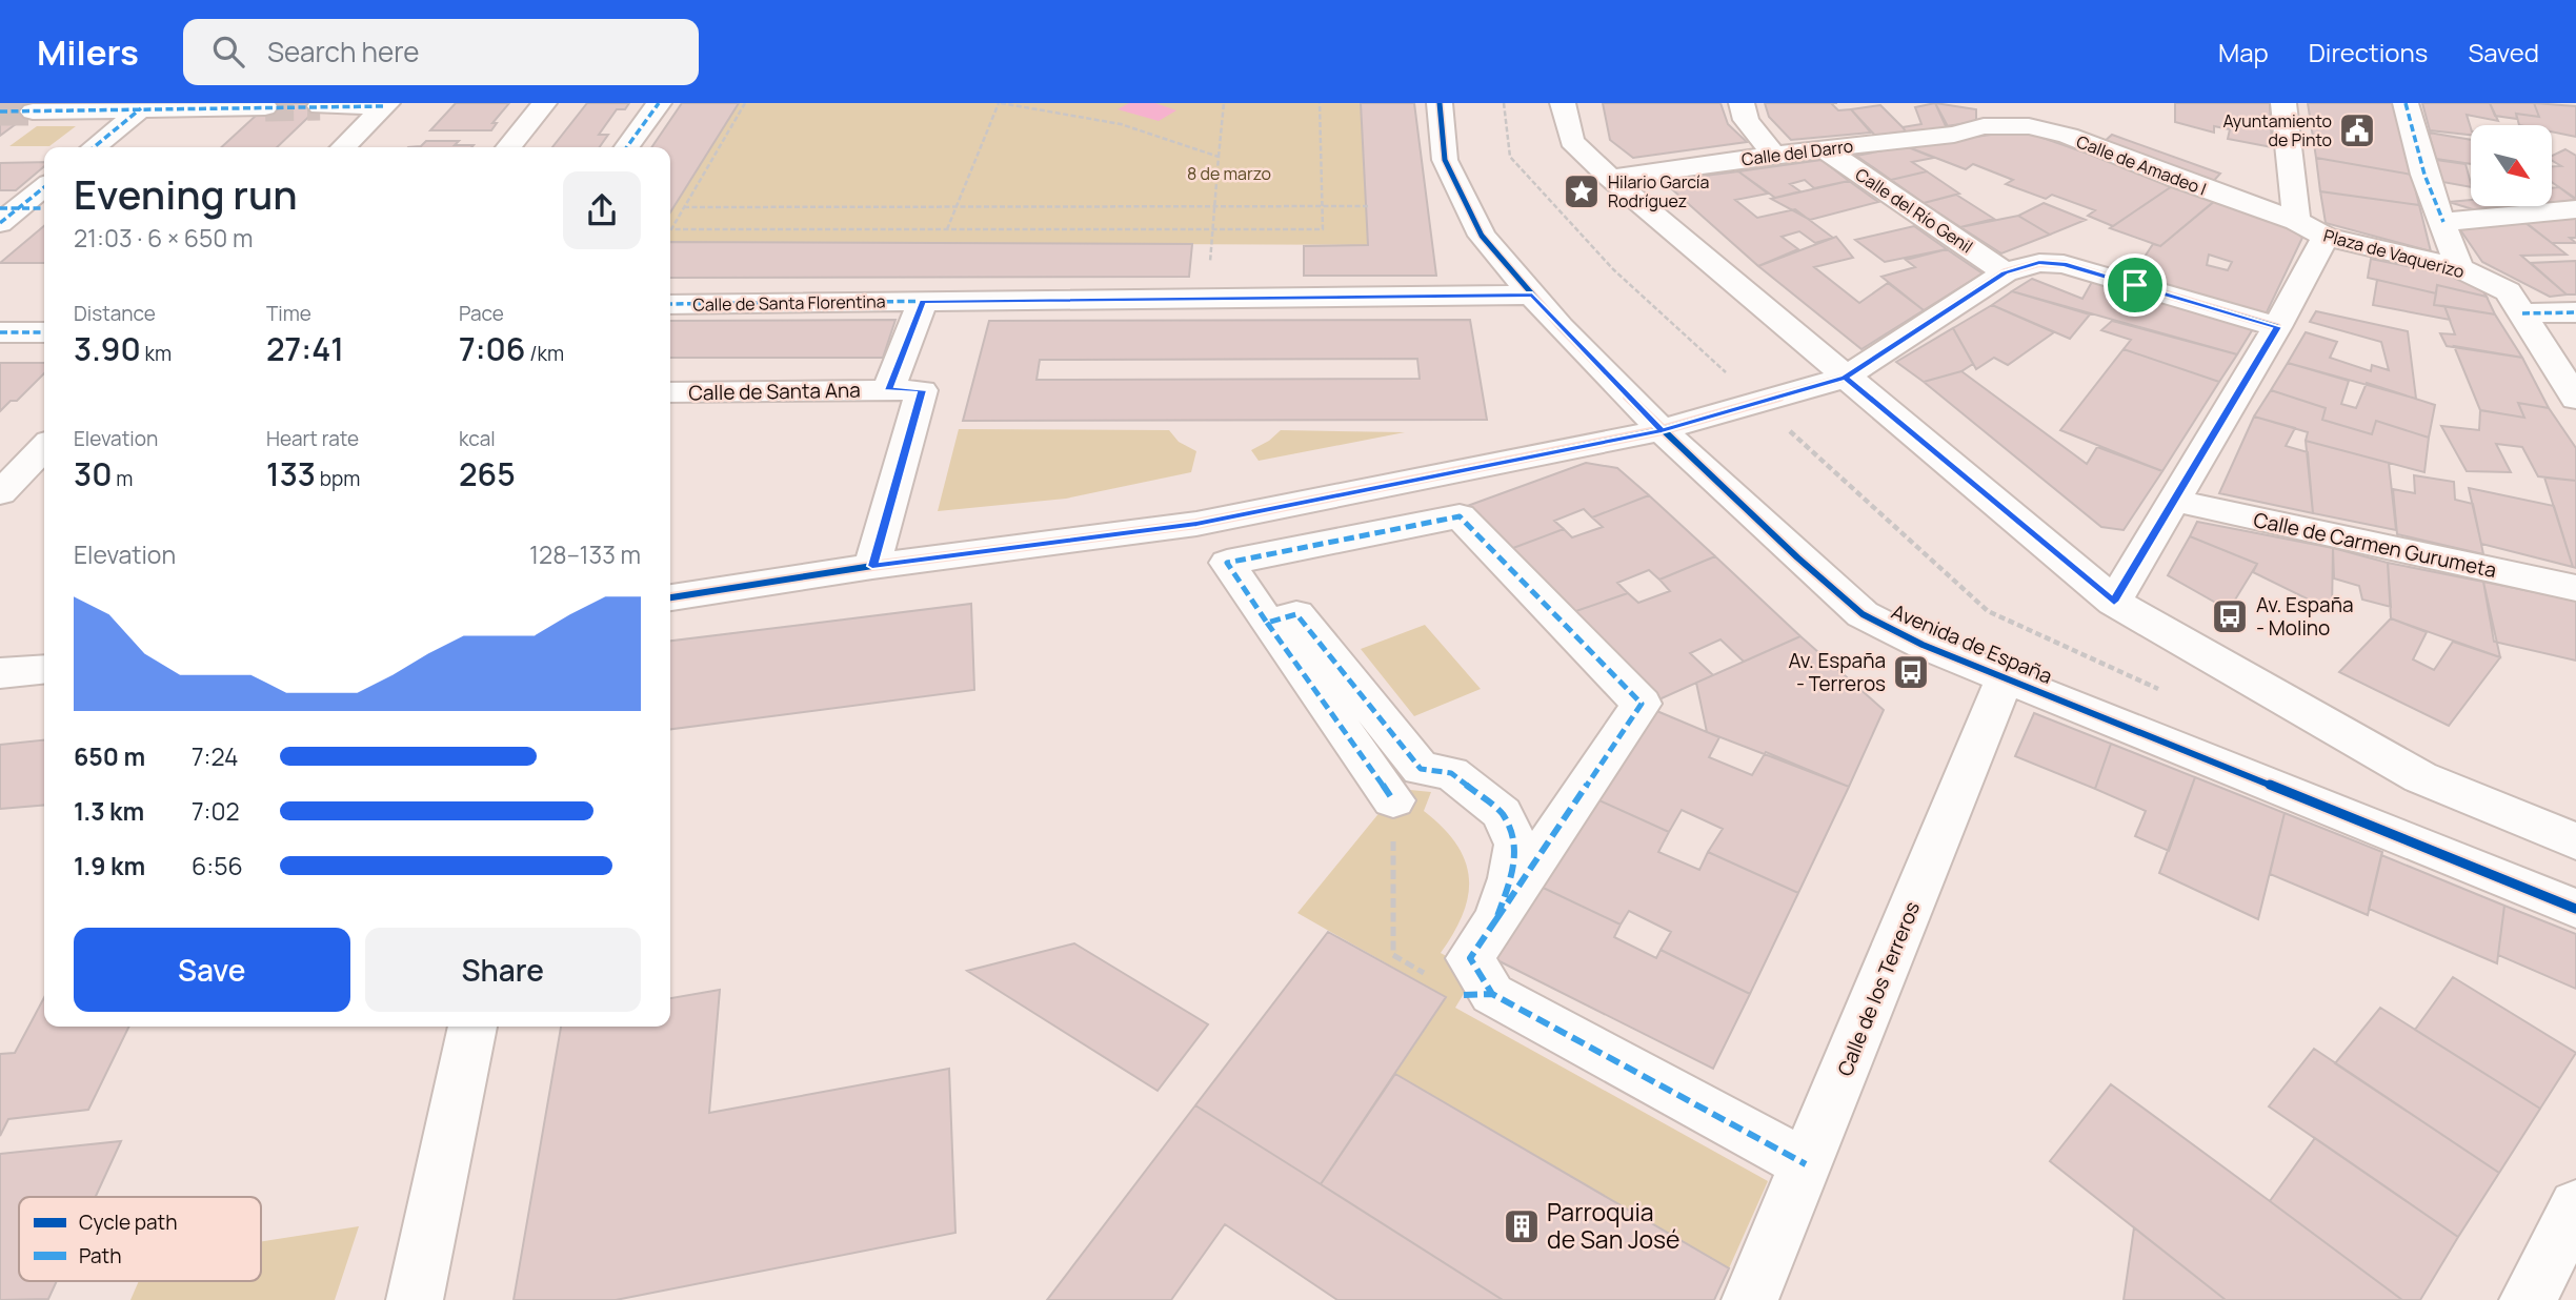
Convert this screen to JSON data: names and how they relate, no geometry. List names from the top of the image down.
{
  "streets": {
    "street": [
      "Calle del Darro",
      "Calle de Amadeo I",
      "Calle del Río Genil",
      "Plaza de Vaquerizo",
      "Calle de Santa Florentina",
      "Calle de Santa Ana",
      "Calle de Carmen Gurumeta",
      "Avenida de España",
      "Calle de los Terreros"
    ]
  },
  "crossings": [
    ["Calle del Darro", "Calle de Amadeo I"],
    ["Calle del Darro", "Calle del Río Genil"],
    ["Calle de Amadeo I", "Plaza de Vaquerizo"],
    ["Calle de Santa Florentina", "Avenida de España"],
    ["Avenida de España", "Calle de los Terreros"]
  ],
  "parks": ["8 de marzo"],
  "places": {
    "public building": ["Ayuntamiento de Pinto"],
    "place": ["Hilario García Rodríguez"],
    "bus stop": ["Av. España - Molino", "Av. España - Terreros"],
    "building": ["Parroquia de San José"]
  },
  "legend": ["Cycle path", "Path"],
  "north": "bottom right",
  "page": {
    "header": "Milers",
    "search": "Search here",
    "nav": ["Map", "Directions", "Saved"],
    "heading": ["Evening run", "21:03 · 6 × 650 m"],
    "stats": [
      ["Distance", "3.90 km"],
      ["Time", "27:41"],
      ["Pace", "7:06 /km"],
      ["Elevation", "30 m"],
      ["Heart rate", "133 bpm"],
      ["kcal", "265"]
    ],
    "chart": ["Elevation", "128–133 m"],
    "list": [
      {
        "name": "650 m",
        "note": "7:24"
      },
      {
        "name": "1.3 km",
        "note": "7:02"
      },
      {
        "name": "1.9 km",
        "note": "6:56"
      }
    ],
    "buttons": ["Save", "Share"]
  }
}
